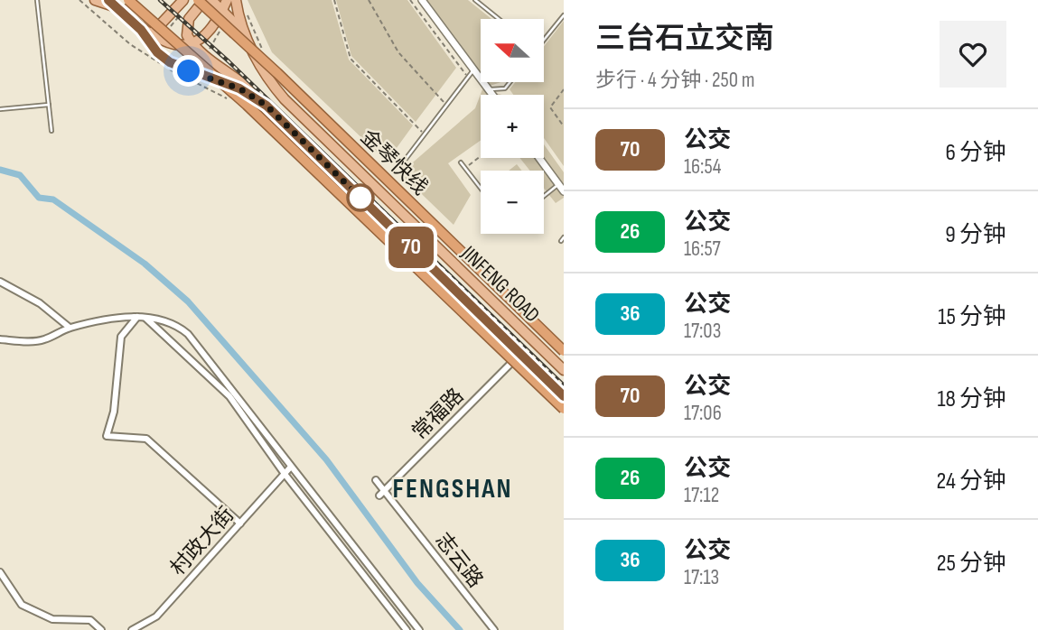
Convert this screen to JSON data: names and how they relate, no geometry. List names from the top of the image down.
{
  "streets": {
    "highway": ["金琴快线"],
    "main road": ["JINFENG ROAD"],
    "street": ["常福路", "村政大街", "志云路"]
  },
  "crossings": [
    ["JINFENG ROAD", "常福路"],
    ["常福路", "志云路"]
  ],
  "districts": ["FENGSHAN"],
  "lines": ["bus line 70"],
  "north": "left",
  "page": {
    "on_map": "70",
    "heading": ["三台石立交南", "步行 · 4 分钟 · 250 m"],
    "map_buttons": ["+", "−"],
    "list": [
      {
        "mark": "70",
        "name": "公交",
        "note": "16:54",
        "value": "6 分钟"
      },
      {
        "mark": "26",
        "name": "公交",
        "note": "16:57",
        "value": "9 分钟"
      },
      {
        "mark": "36",
        "name": "公交",
        "note": "17:03",
        "value": "15 分钟"
      },
      {
        "mark": "70",
        "name": "公交",
        "note": "17:06",
        "value": "18 分钟"
      },
      {
        "mark": "26",
        "name": "公交",
        "note": "17:12",
        "value": "24 分钟"
      },
      {
        "mark": "36",
        "name": "公交",
        "note": "17:13",
        "value": "25 分钟"
      }
    ]
  }
}
